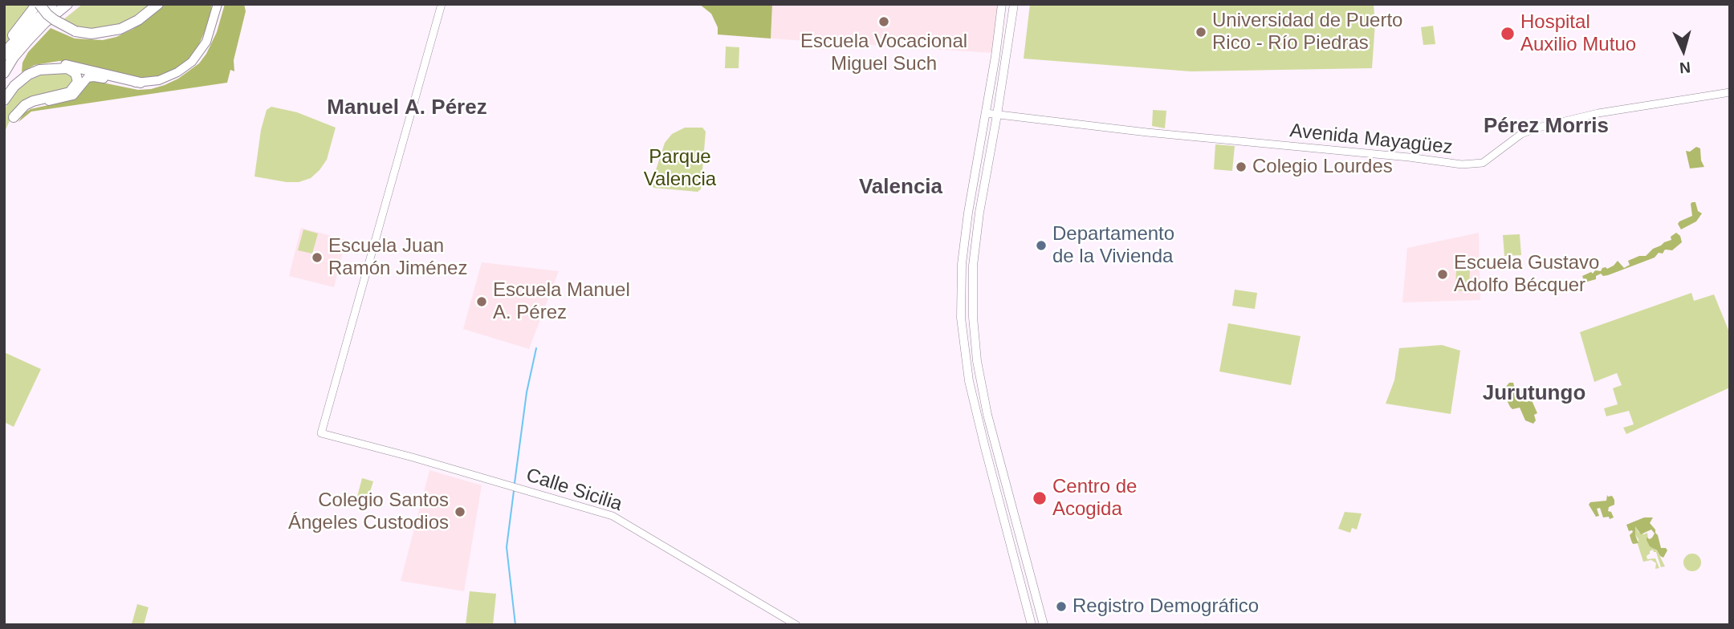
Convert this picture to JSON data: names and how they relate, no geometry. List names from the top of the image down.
{
  "streets": {
    "street": ["Avenida Mayagüez", "Calle Sicilia"]
  },
  "districts": [
    "Manuel A. Pérez",
    "Pérez Morris",
    "Valencia",
    "Jurutungo"
  ],
  "parks": ["Parque Valencia"],
  "places": [
    "Escuela Vocacional Miguel Such",
    "Universidad de Puerto Rico - Río Piedras",
    "Hospital Auxilio Mutuo",
    "Colegio Lourdes",
    "Departamento de la Vivienda",
    "Escuela Juan Ramón Jiménez",
    "Escuela Gustavo Adolfo Bécquer",
    "Escuela Manuel A. Pérez",
    "Centro de Acogida",
    "Colegio Santos Ángeles Custodios",
    "Registro Demográfico"
  ],
  "north": "bottom"
}
